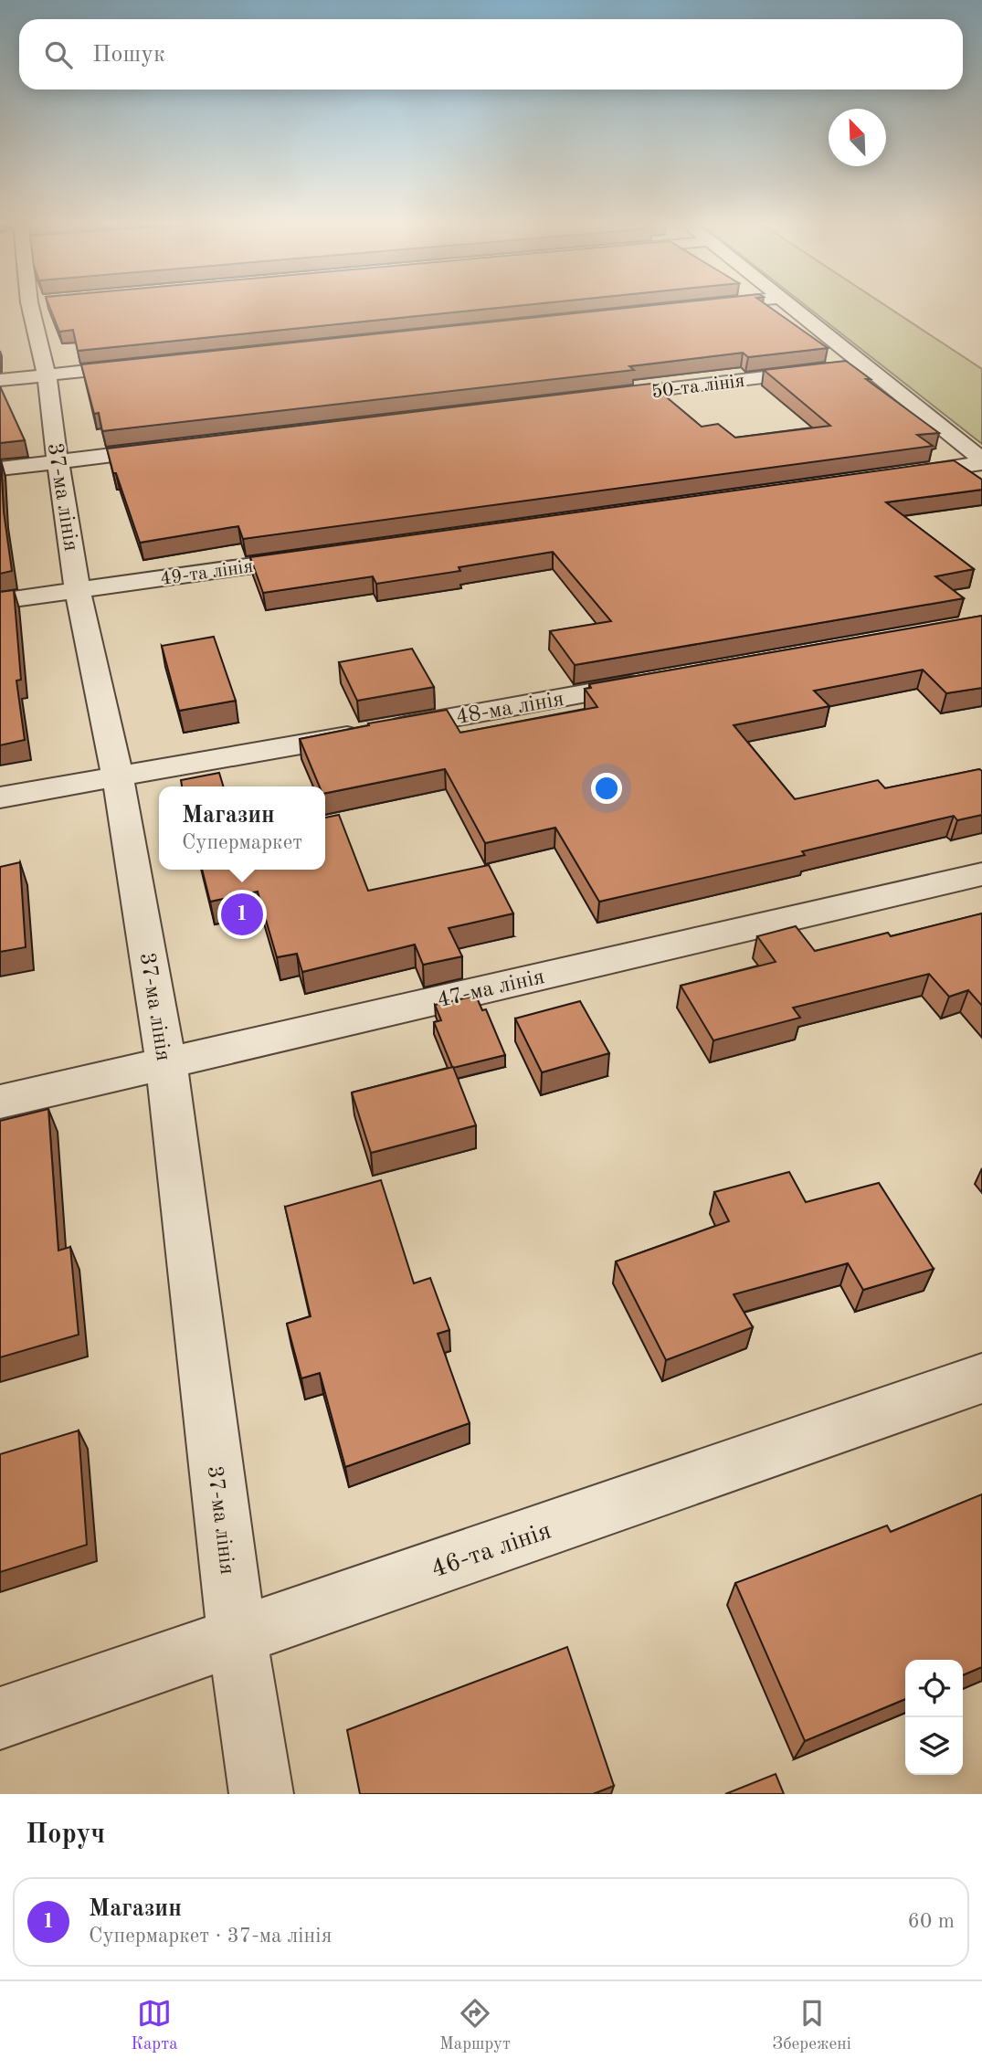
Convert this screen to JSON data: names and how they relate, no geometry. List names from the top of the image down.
{
  "streets": {
    "street": [
      "50-та лінія",
      "37-ма лінія",
      "49-та лінія",
      "48-ма лінія",
      "47-ма лінія",
      "46-та лінія"
    ]
  },
  "crossings": [
    ["37-ма лінія", "49-та лінія"],
    ["37-ма лінія", "48-ма лінія"],
    ["37-ма лінія", "47-ма лінія"],
    ["37-ма лінія", "46-та лінія"]
  ],
  "north": "top left",
  "page": {
    "search": "Пошук",
    "popup": ["Магазин", "Супермаркет"],
    "pins": "1",
    "heading": "Поруч",
    "list": [
      {
        "mark": "1",
        "name": "Магазин",
        "note": "Супермаркет · 37-ма лінія",
        "value": "60 m"
      }
    ],
    "nav": ["Карта", "Маршрут", "Збережені"]
  }
}
